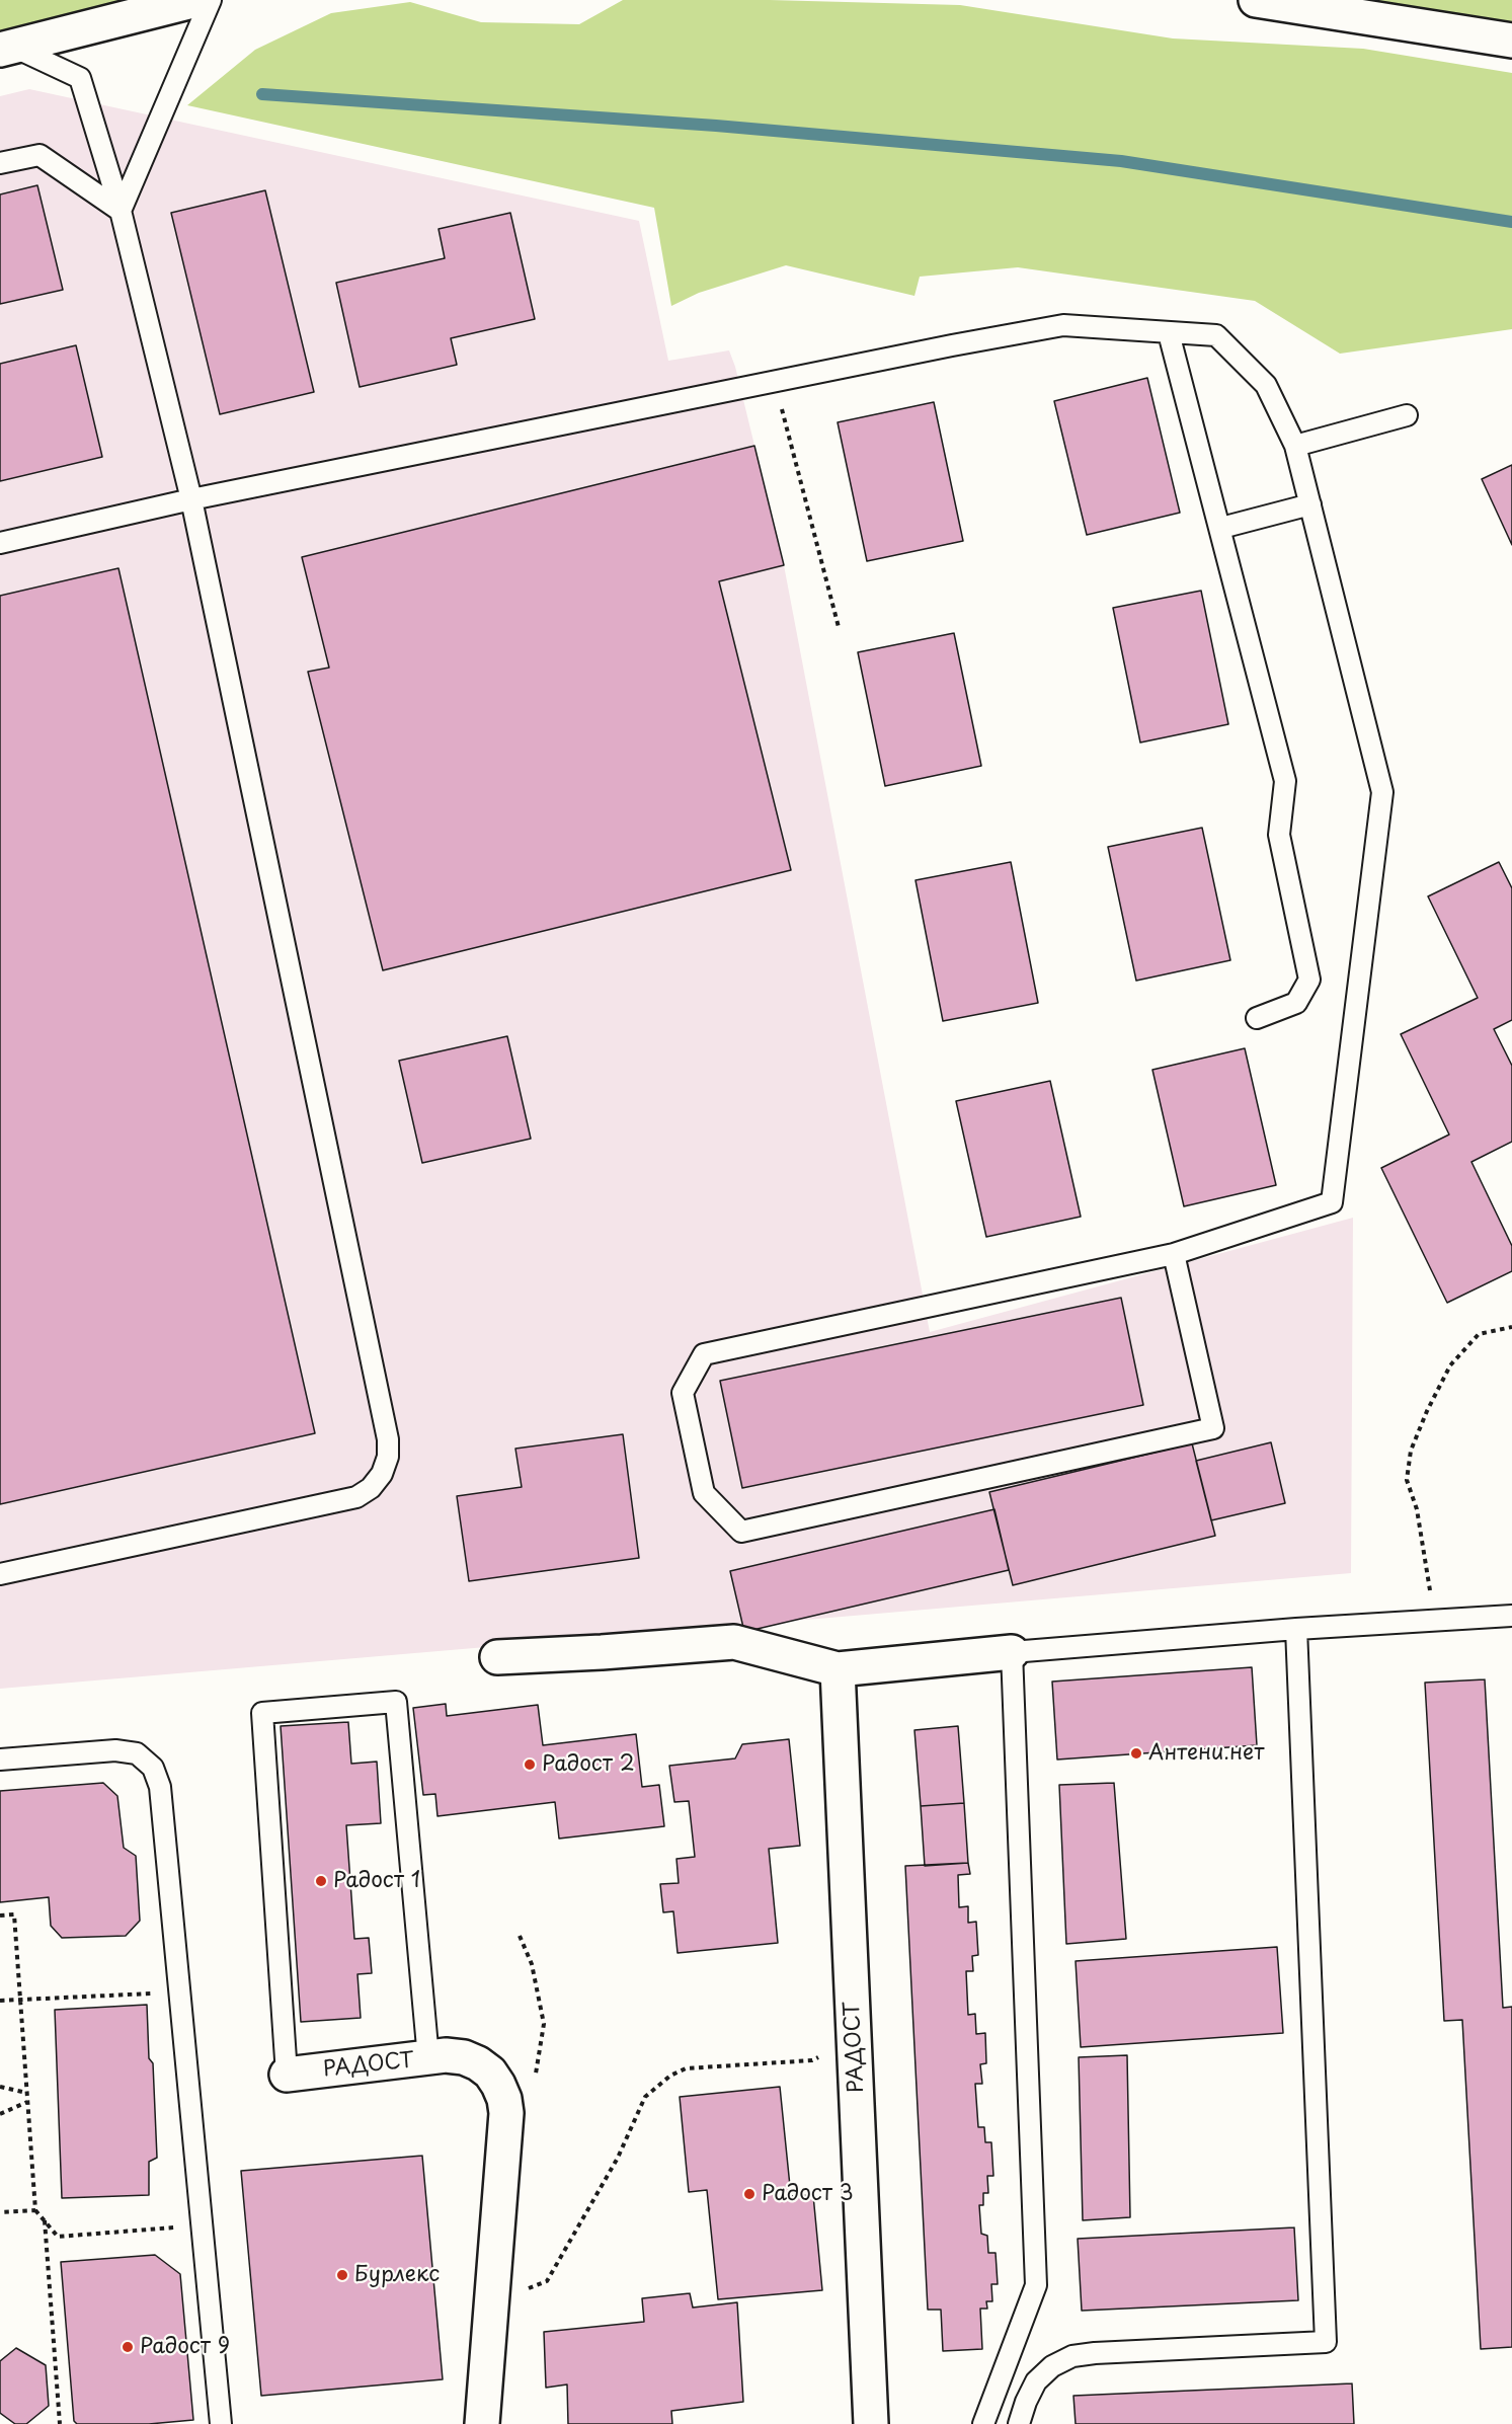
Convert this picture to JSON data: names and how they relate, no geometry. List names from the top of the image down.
{
  "streets": {
    "street": ["РАДОСТ"]
  },
  "places": [
    "Антени.нет",
    "Радост 2",
    "Радост 1",
    "Радост 3",
    "Бурлекс",
    "Радост 9"
  ]
}
